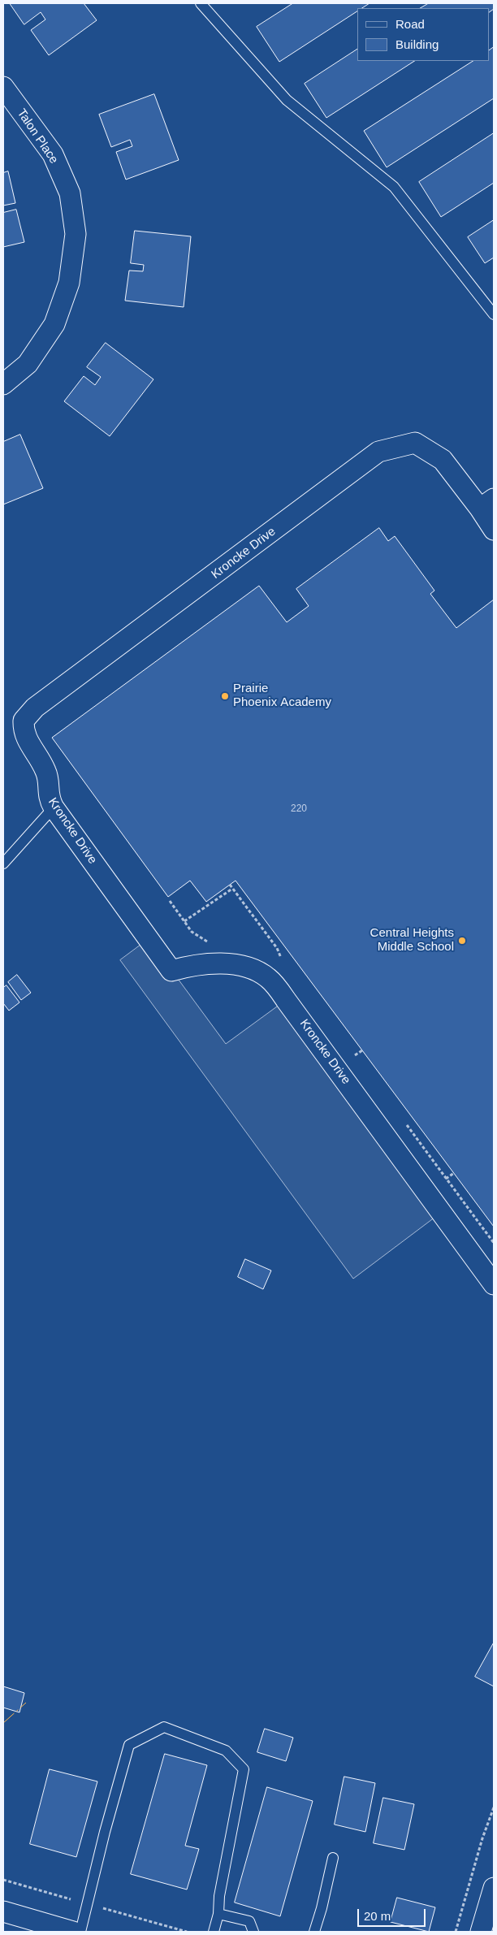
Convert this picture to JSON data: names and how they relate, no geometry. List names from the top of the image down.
{
  "streets": {
    "street": ["Talon Place", "Kroncke Drive"]
  },
  "places": ["Prairie Phoenix Academy", "Central Heights Middle School"],
  "house_numbers": ["220"],
  "legend": ["Road", "Building"],
  "scale_bar": "20 m"
}
